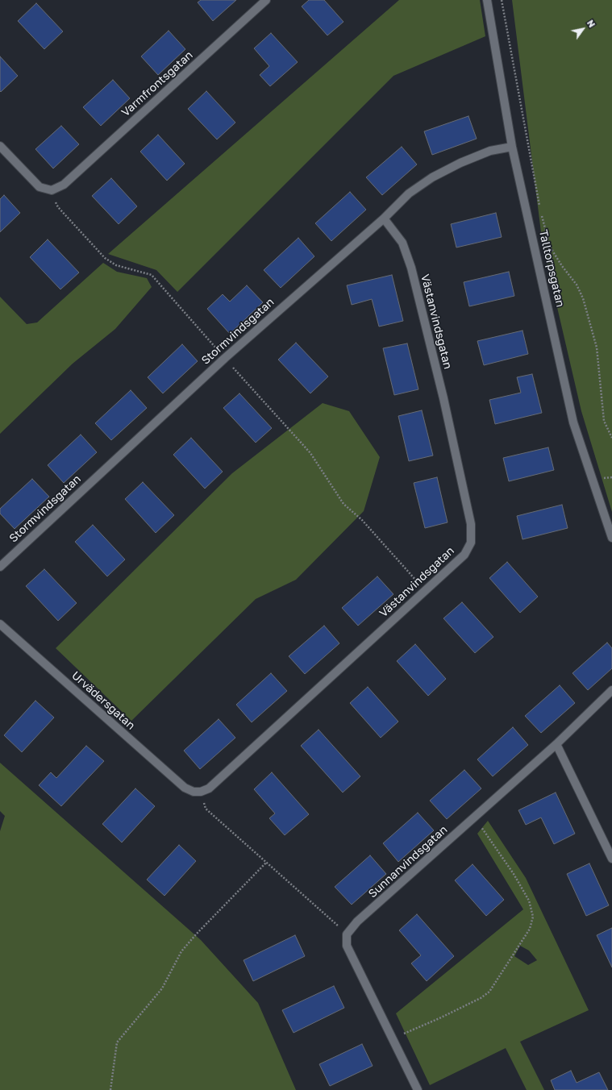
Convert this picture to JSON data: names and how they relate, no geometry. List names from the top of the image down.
{
  "streets": {
    "street": [
      "Varmfrontsgatan",
      "Talltorpsgatan",
      "Västanvindsgatan",
      "Stormvindsgatan",
      "Urvädersgatan",
      "Sunnanvindsgatan"
    ]
  },
  "crossings": [
    ["Talltorpsgatan", "Stormvindsgatan"],
    ["Västanvindsgatan", "Stormvindsgatan"],
    ["Västanvindsgatan", "Urvädersgatan"]
  ],
  "north": "top right"
}
